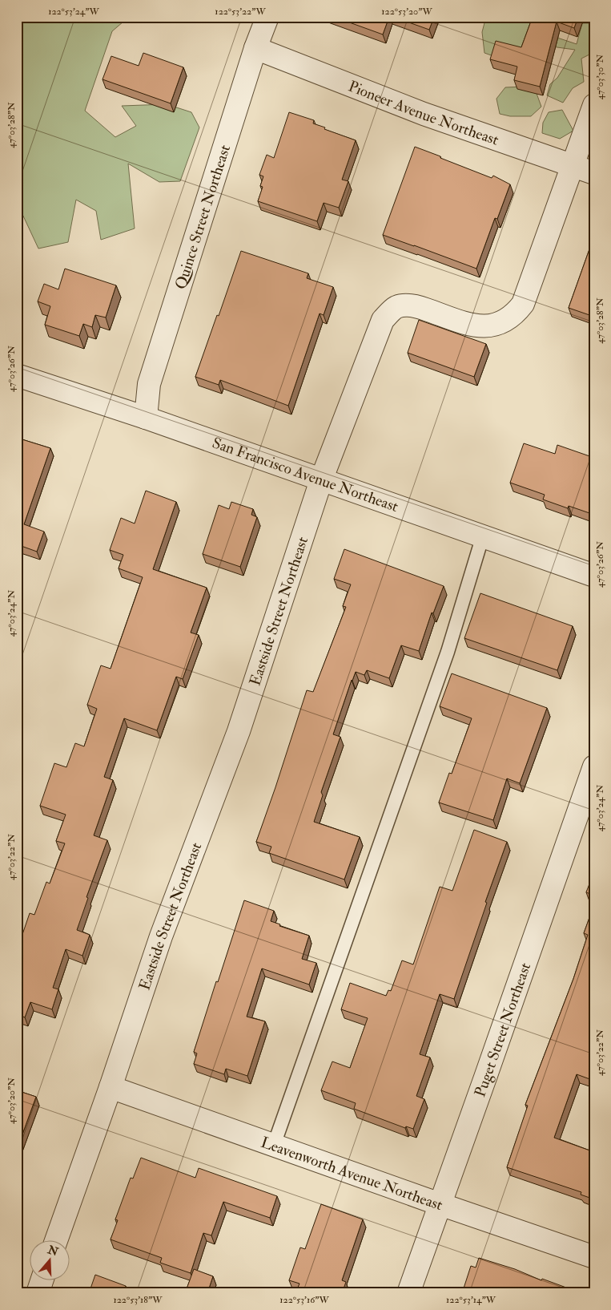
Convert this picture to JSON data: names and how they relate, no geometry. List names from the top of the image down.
{
  "streets": {
    "street": [
      "Pioneer Avenue Northeast",
      "Quince Street Northeast",
      "San Francisco Avenue Northeast",
      "Eastside Street Northeast",
      "Puget Street Northeast",
      "Leavenworth Avenue Northeast"
    ]
  },
  "crossings": [
    ["Pioneer Avenue Northeast", "Quince Street Northeast"],
    ["Pioneer Avenue Northeast", "Eastside Street Northeast"],
    ["Quince Street Northeast", "San Francisco Avenue Northeast"],
    ["San Francisco Avenue Northeast", "Eastside Street Northeast"],
    ["Eastside Street Northeast", "Leavenworth Avenue Northeast"],
    ["Puget Street Northeast", "Leavenworth Avenue Northeast"]
  ],
  "north": "top",
  "coordinates": [
    "122°53'24\"W",
    "122°53'22\"W",
    "122°53'20\"W",
    "47°03'30\"N",
    "47°03'28\"N",
    "47°03'26\"N",
    "47°03'24\"N",
    "47°03'22\"N",
    "47°03'20\"N",
    "122°53'18\"W",
    "122°53'16\"W",
    "122°53'14\"W"
  ]
}
